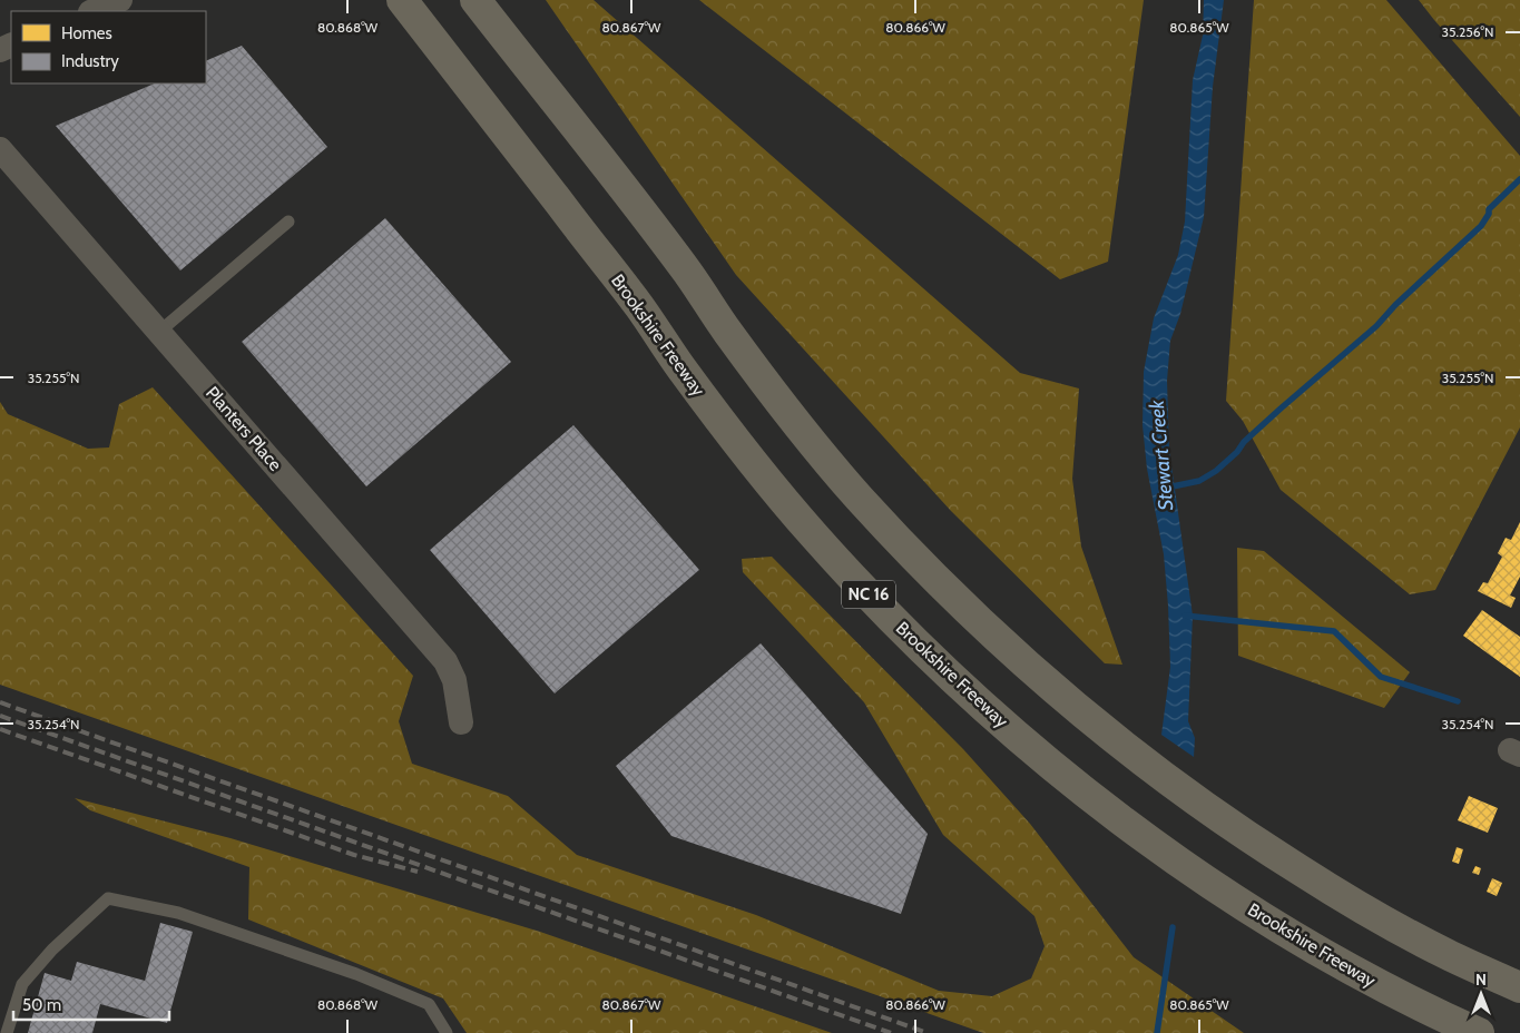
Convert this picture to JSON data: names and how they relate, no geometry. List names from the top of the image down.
{
  "streets": {
    "highway": ["Brookshire Freeway", "NC 16"],
    "street": ["Planters Place"]
  },
  "water": ["Stewart Creek"],
  "legend": ["Homes", "Industry"],
  "scale_bar": "50 m",
  "north": "top",
  "coordinates": [
    "80.868°W",
    "80.867°W",
    "80.866°W",
    "80.865°W",
    "35.256°N",
    "35.255°N",
    "35.254°N"
  ]
}
